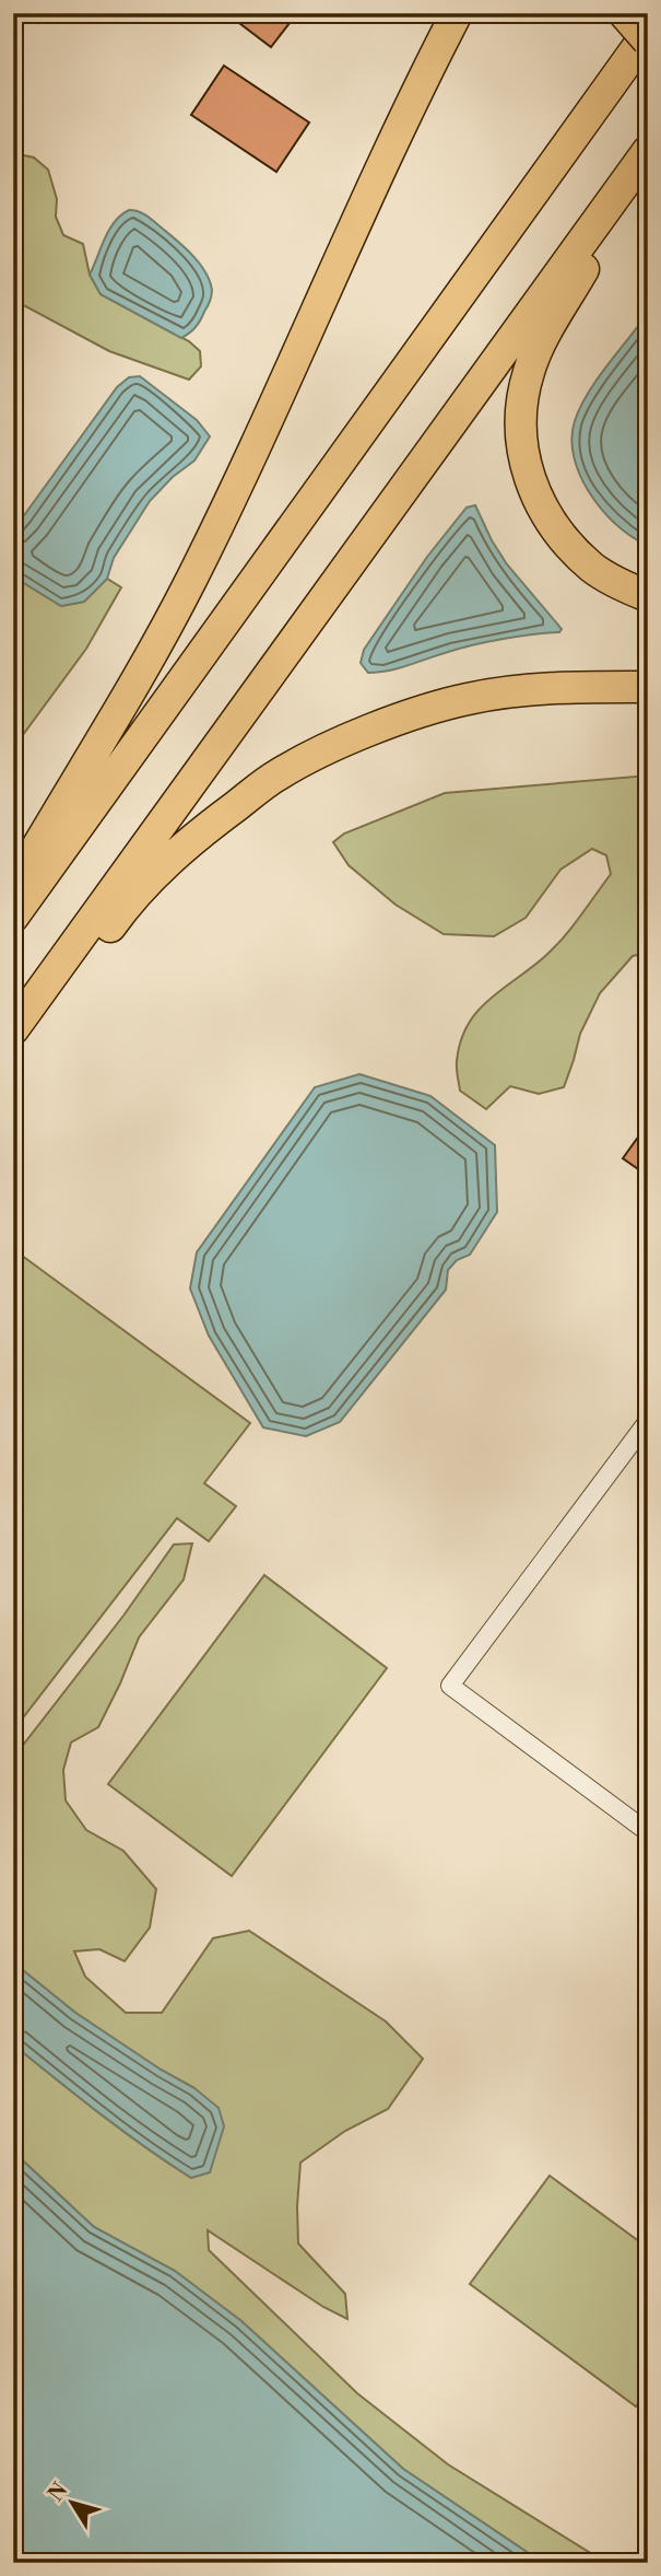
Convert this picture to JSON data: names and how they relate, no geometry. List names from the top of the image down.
{
  "north": "top left"
}
